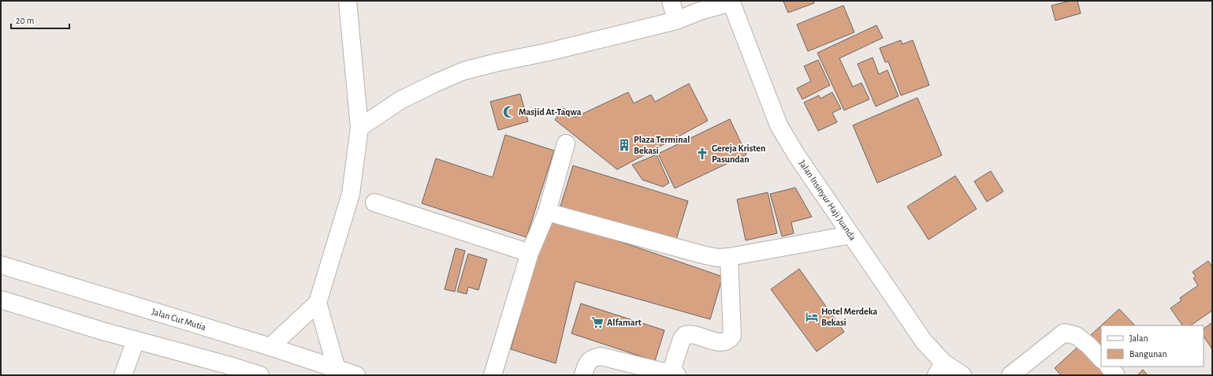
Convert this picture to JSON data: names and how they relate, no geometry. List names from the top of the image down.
{
  "streets": {
    "main road": ["Jalan Insinyur Haji Juanda", "Jalan Cut Mutia"]
  },
  "places": {
    "mosque": ["Masjid At-Taqwa"],
    "building": ["Plaza Terminal Bekasi"],
    "church": ["Gereja Kristen Pasundan"],
    "hotel": ["Hotel Merdeka Bekasi"],
    "supermarket": ["Alfamart"]
  },
  "legend": ["Jalan", "Bangunan"],
  "scale_bar": "20 m"
}
